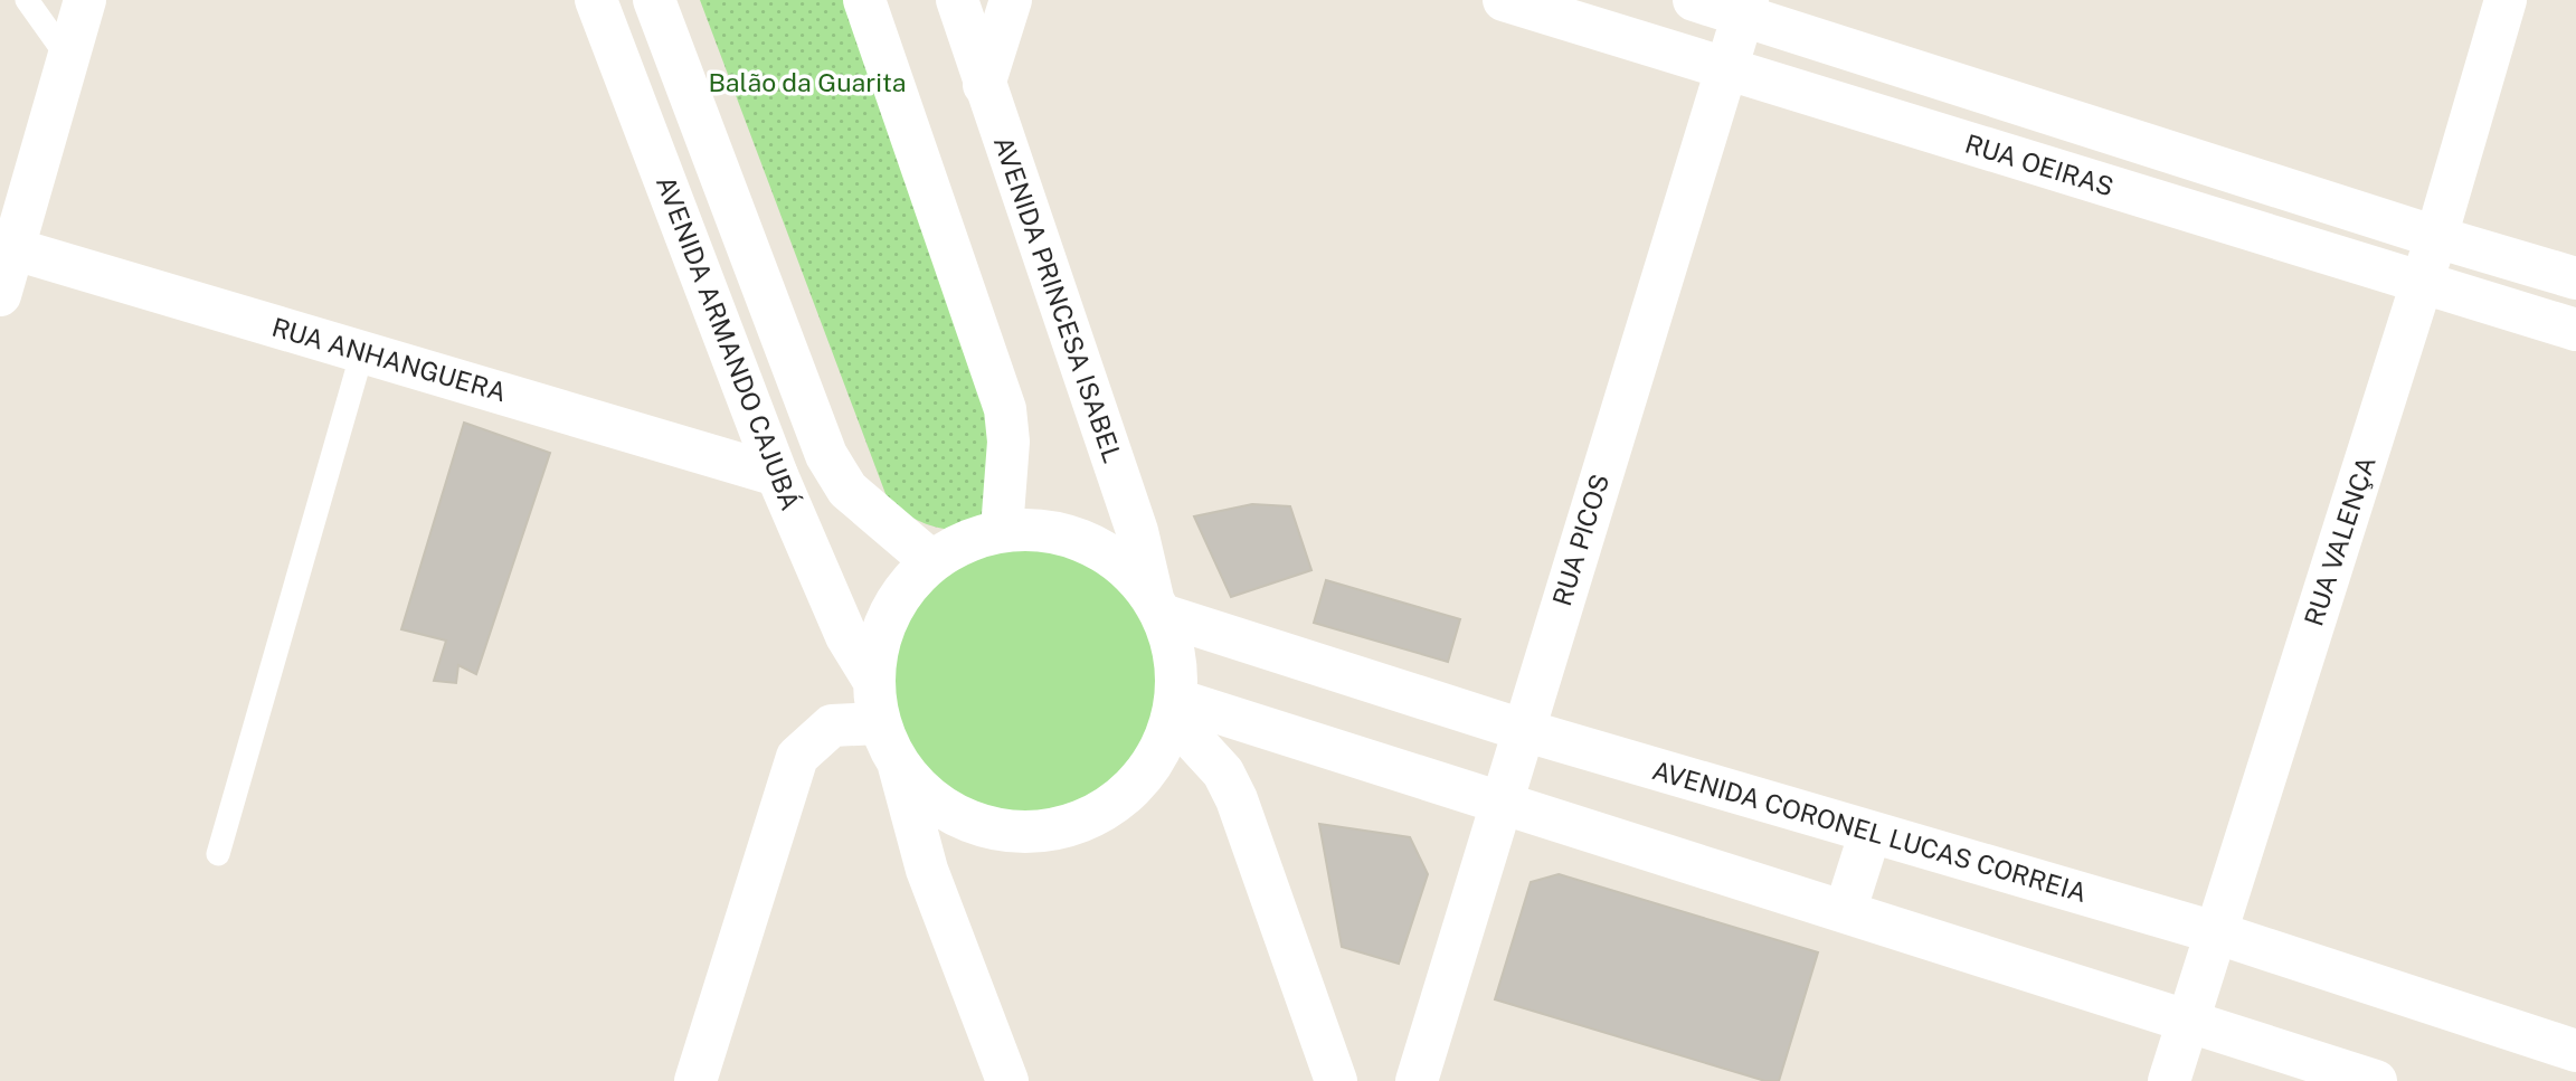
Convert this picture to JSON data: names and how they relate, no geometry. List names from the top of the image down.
{
  "streets": {
    "street": [
      "RUA OEIRAS",
      "AVENIDA PRINCESA ISABEL",
      "AVENIDA ARMANDO CAJUBÁ",
      "RUA ANHANGUERA",
      "RUA PICOS",
      "RUA VALENÇA",
      "AVENIDA CORONEL LUCAS CORREIA"
    ]
  },
  "crossings": [
    ["RUA OEIRAS", "RUA PICOS"],
    ["RUA OEIRAS", "RUA VALENÇA"],
    ["AVENIDA PRINCESA ISABEL", "AVENIDA ARMANDO CAJUBÁ"],
    ["AVENIDA PRINCESA ISABEL", "AVENIDA CORONEL LUCAS CORREIA"],
    ["AVENIDA ARMANDO CAJUBÁ", "RUA ANHANGUERA"],
    ["RUA PICOS", "AVENIDA CORONEL LUCAS CORREIA"],
    ["RUA VALENÇA", "AVENIDA CORONEL LUCAS CORREIA"]
  ],
  "parks": ["Balão da Guarita"]
}
